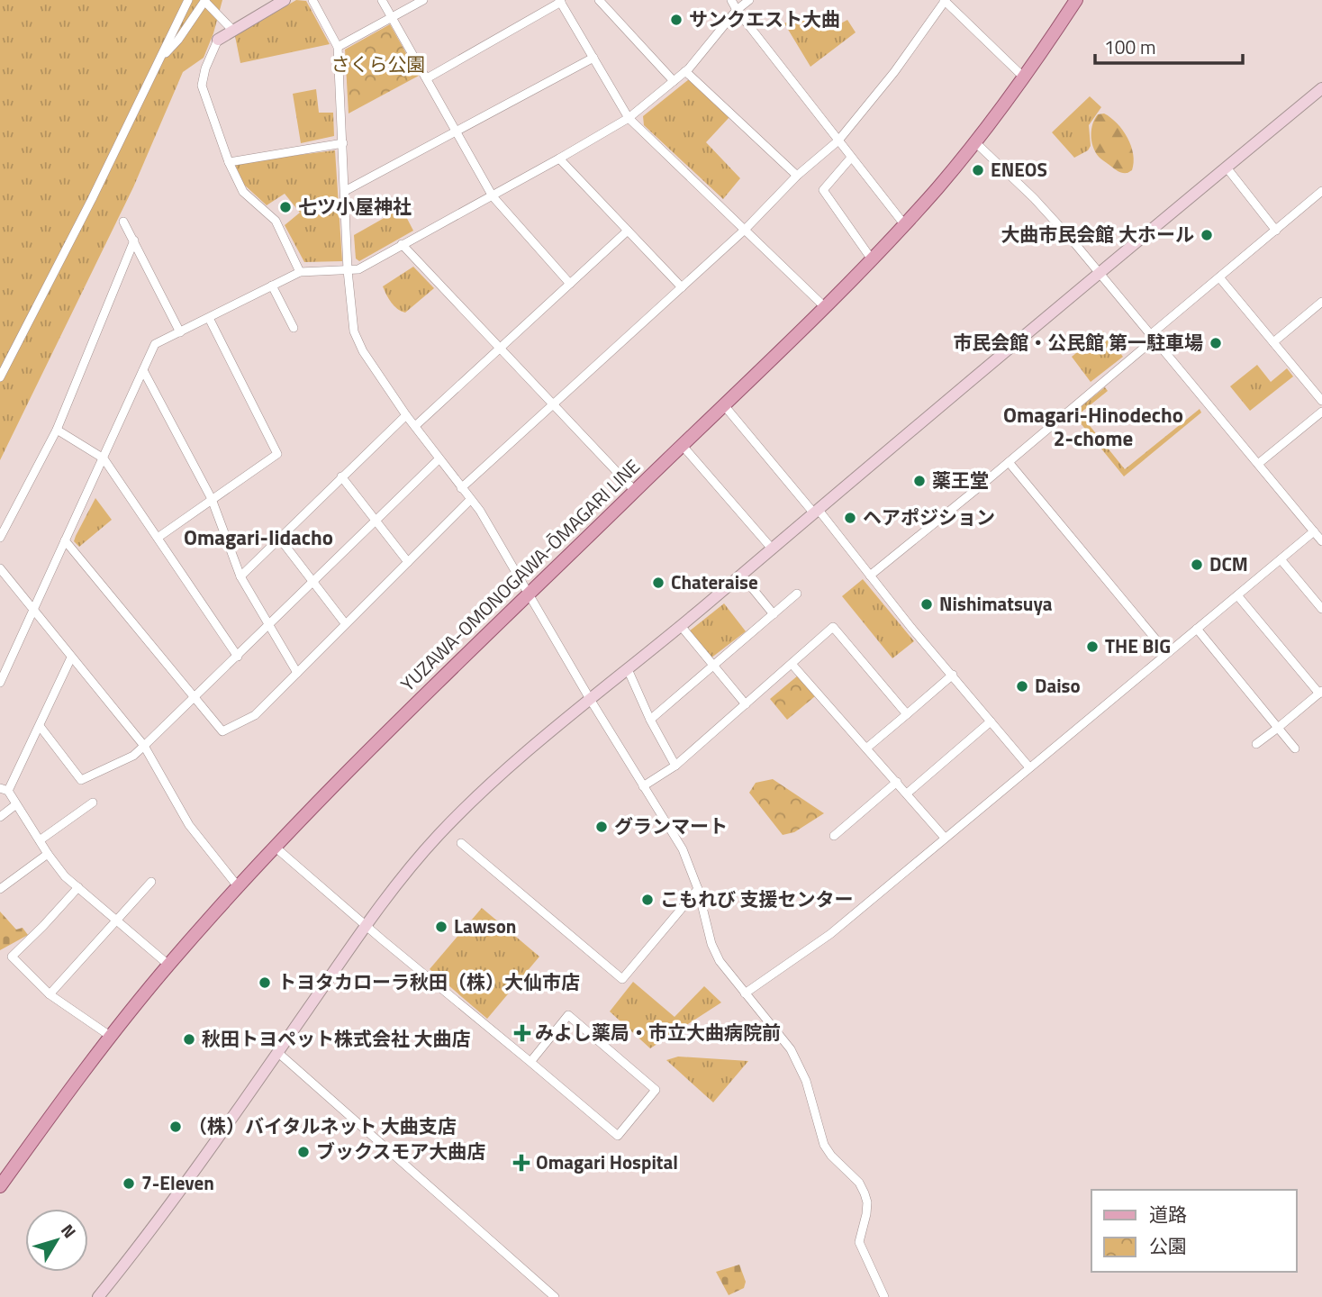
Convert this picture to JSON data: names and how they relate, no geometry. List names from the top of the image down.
{
  "streets": {
    "main road": ["YUZAWA-OMONOGAWA-ŌMAGARI LINE"]
  },
  "districts": ["Omagari-Hinodecho 2-chome", "Omagari-Iidacho"],
  "parks": ["さくら公園"],
  "places": {
    "other": [
      "サンクエスト大曲",
      "ENEOS",
      "七ツ小屋神社",
      "大曲市民会館 大ホール",
      "市民会館・公民館 第一駐車場",
      "薬王堂",
      "ヘアポジション",
      "DCM",
      "Chateraise",
      "Nishimatsuya",
      "THE BIG",
      "Daiso",
      "グランマート",
      "こもれび 支援センター",
      "Lawson",
      "トヨタカローラ秋田（株）大仙市店",
      "秋田トヨペット株式会社 大曲店",
      "（株）バイタルネット 大曲支店",
      "ブックスモア大曲店",
      "7-Eleven"
    ],
    "health": ["みよし薬局・市立大曲病院前", "Omagari Hospital"]
  },
  "legend": ["道路", "公園"],
  "scale_bar": "100 m",
  "north": "top right"
}
